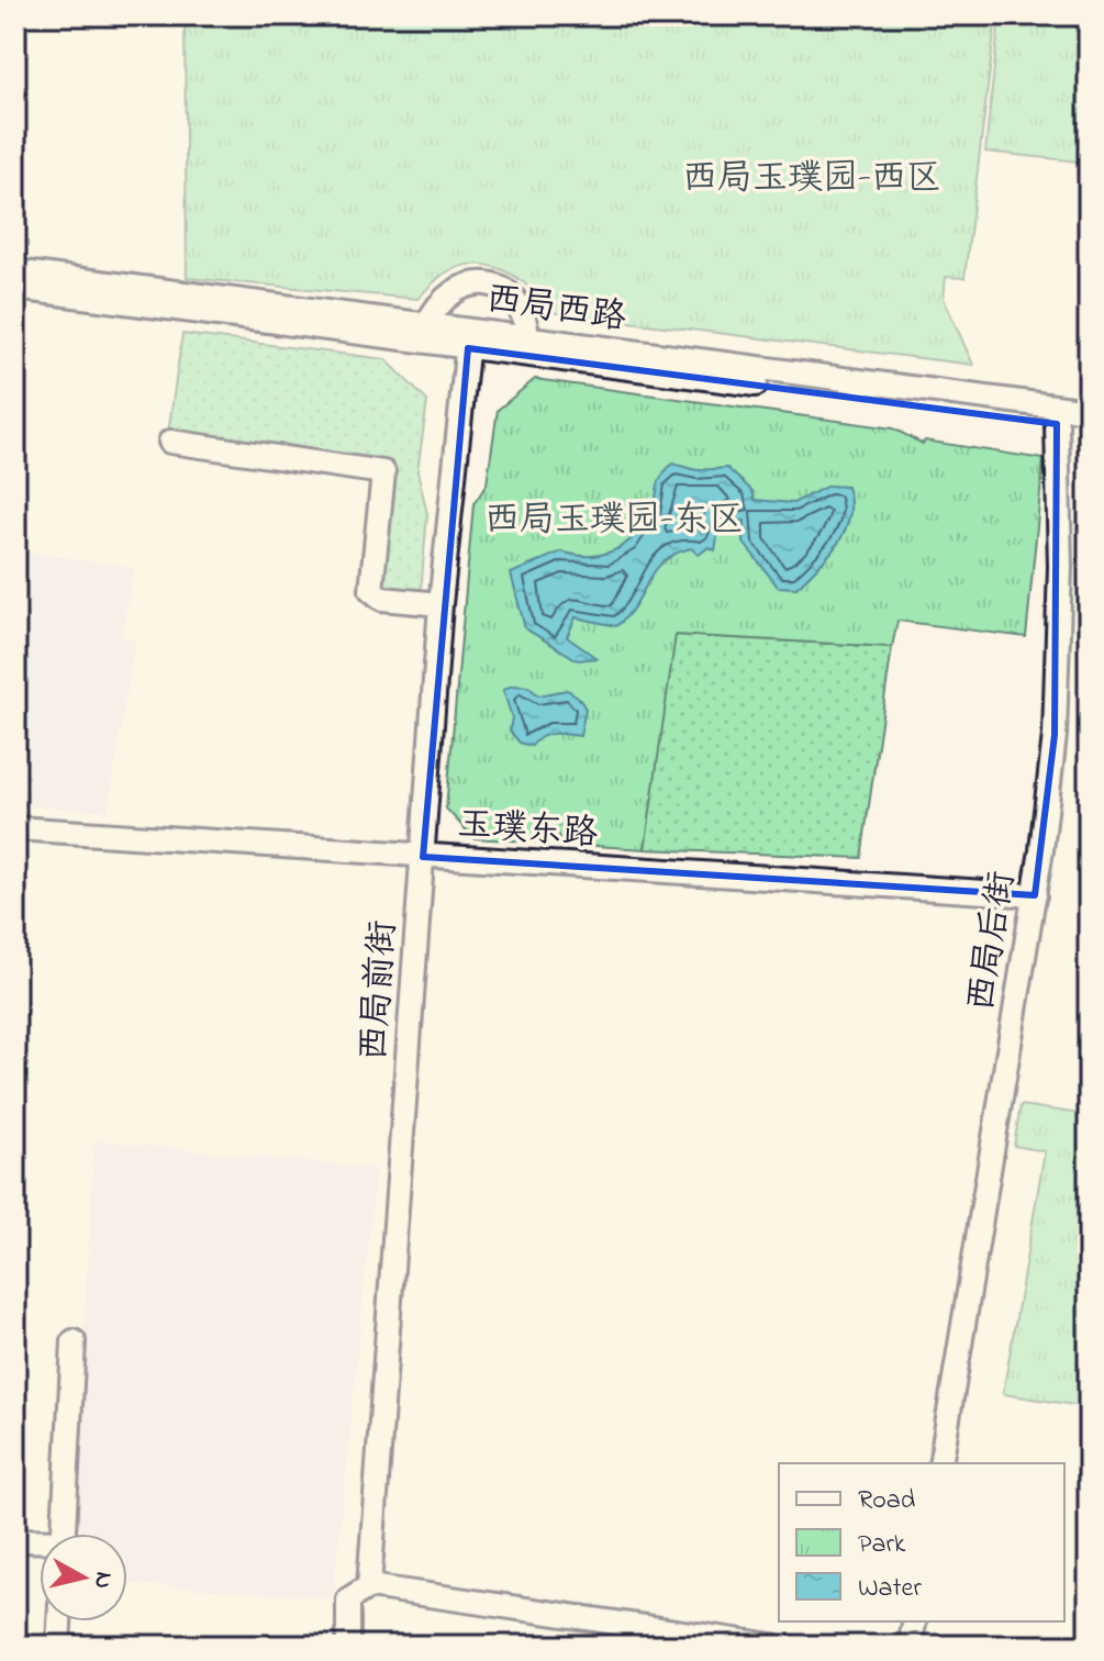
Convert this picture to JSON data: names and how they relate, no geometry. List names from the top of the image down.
{
  "streets": {
    "street": [
      "西局西路",
      "玉璞东路",
      "西局后街",
      "西局前街"
    ]
  },
  "crossings": [
    ["西局西路", "西局后街"],
    ["西局西路", "西局前街"],
    ["玉璞东路", "西局后街"],
    ["玉璞东路", "西局前街"]
  ],
  "parks": ["西局玉璞园-西区", "西局玉璞园-东区"],
  "legend": ["Road", "Park", "Water"],
  "north": "right"
}
